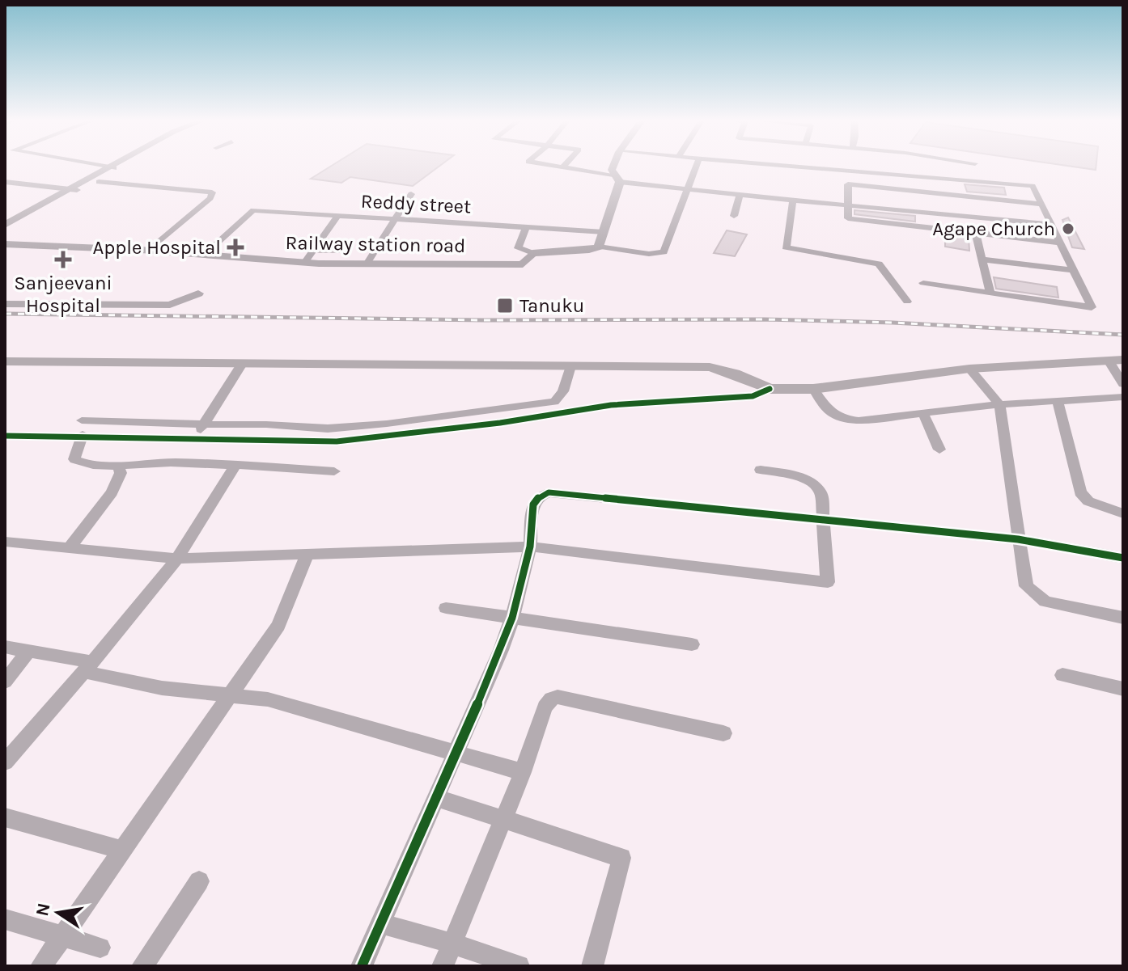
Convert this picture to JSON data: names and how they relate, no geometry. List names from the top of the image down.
{
  "streets": {
    "street": ["Reddy street", "Railway station road"]
  },
  "crossings": [
    ["Reddy street", "Railway station road"]
  ],
  "places": {
    "other": ["Agape Church"],
    "health": ["Apple Hospital", "Sanjeevani Hospital"],
    "transit": ["Tanuku"]
  },
  "north": "left"
}
